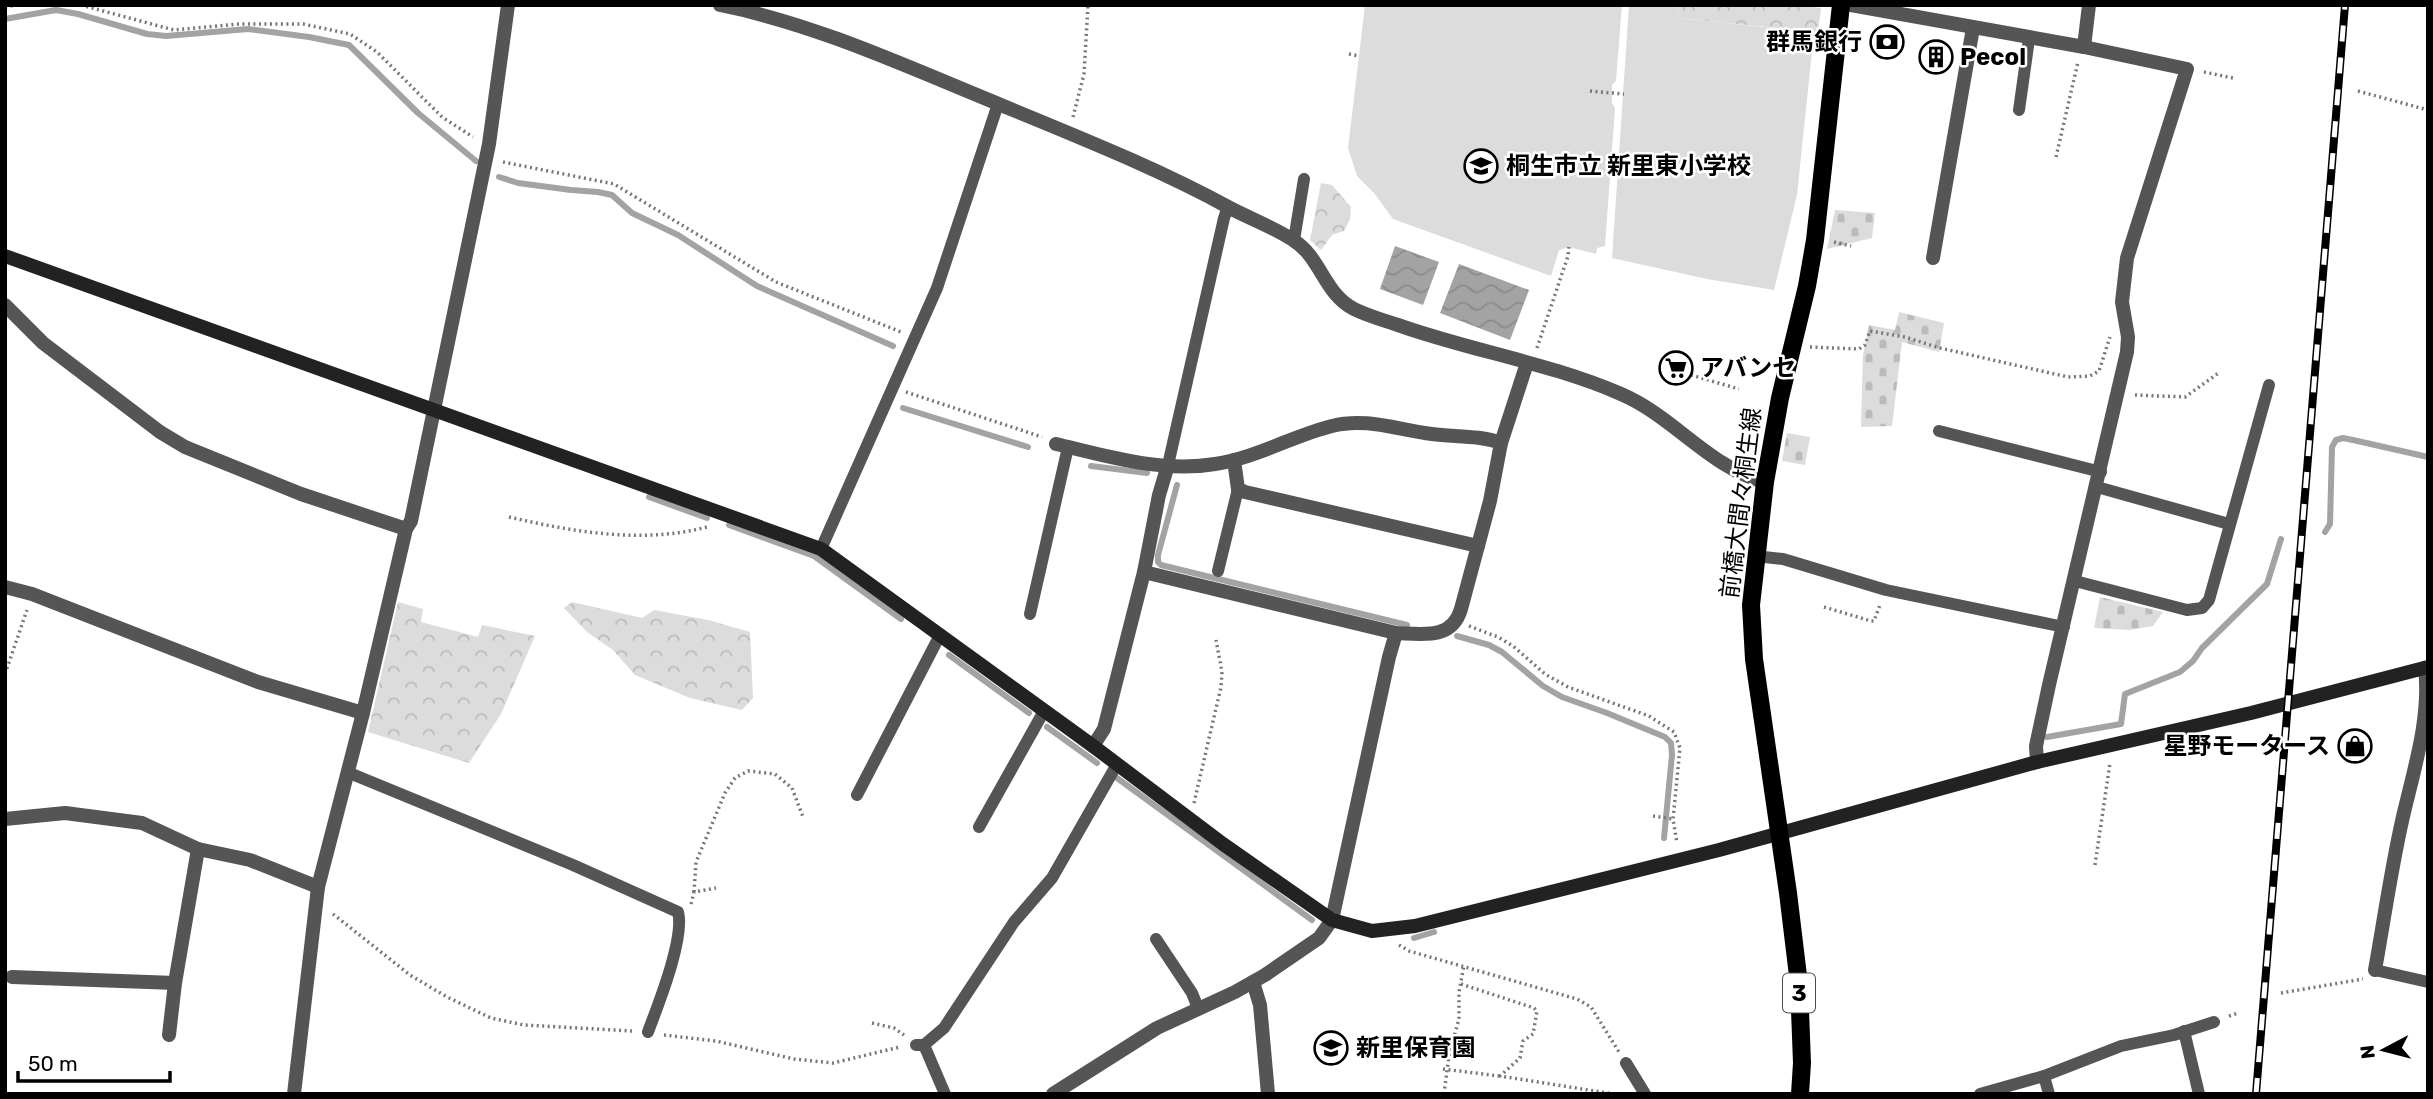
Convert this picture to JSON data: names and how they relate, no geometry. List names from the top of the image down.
{
  "streets": {
    "main road": ["前橋大間々桐生線", "3"]
  },
  "places": {
    "bank": ["群馬銀行"],
    "building": ["Pecol"],
    "school or university": ["桐生市立 新里東小学校", "新里保育園"],
    "supermarket": ["アバンセ"],
    "shop": ["星野モータース"]
  },
  "scale_bar": "50 m",
  "north": "left"
}
